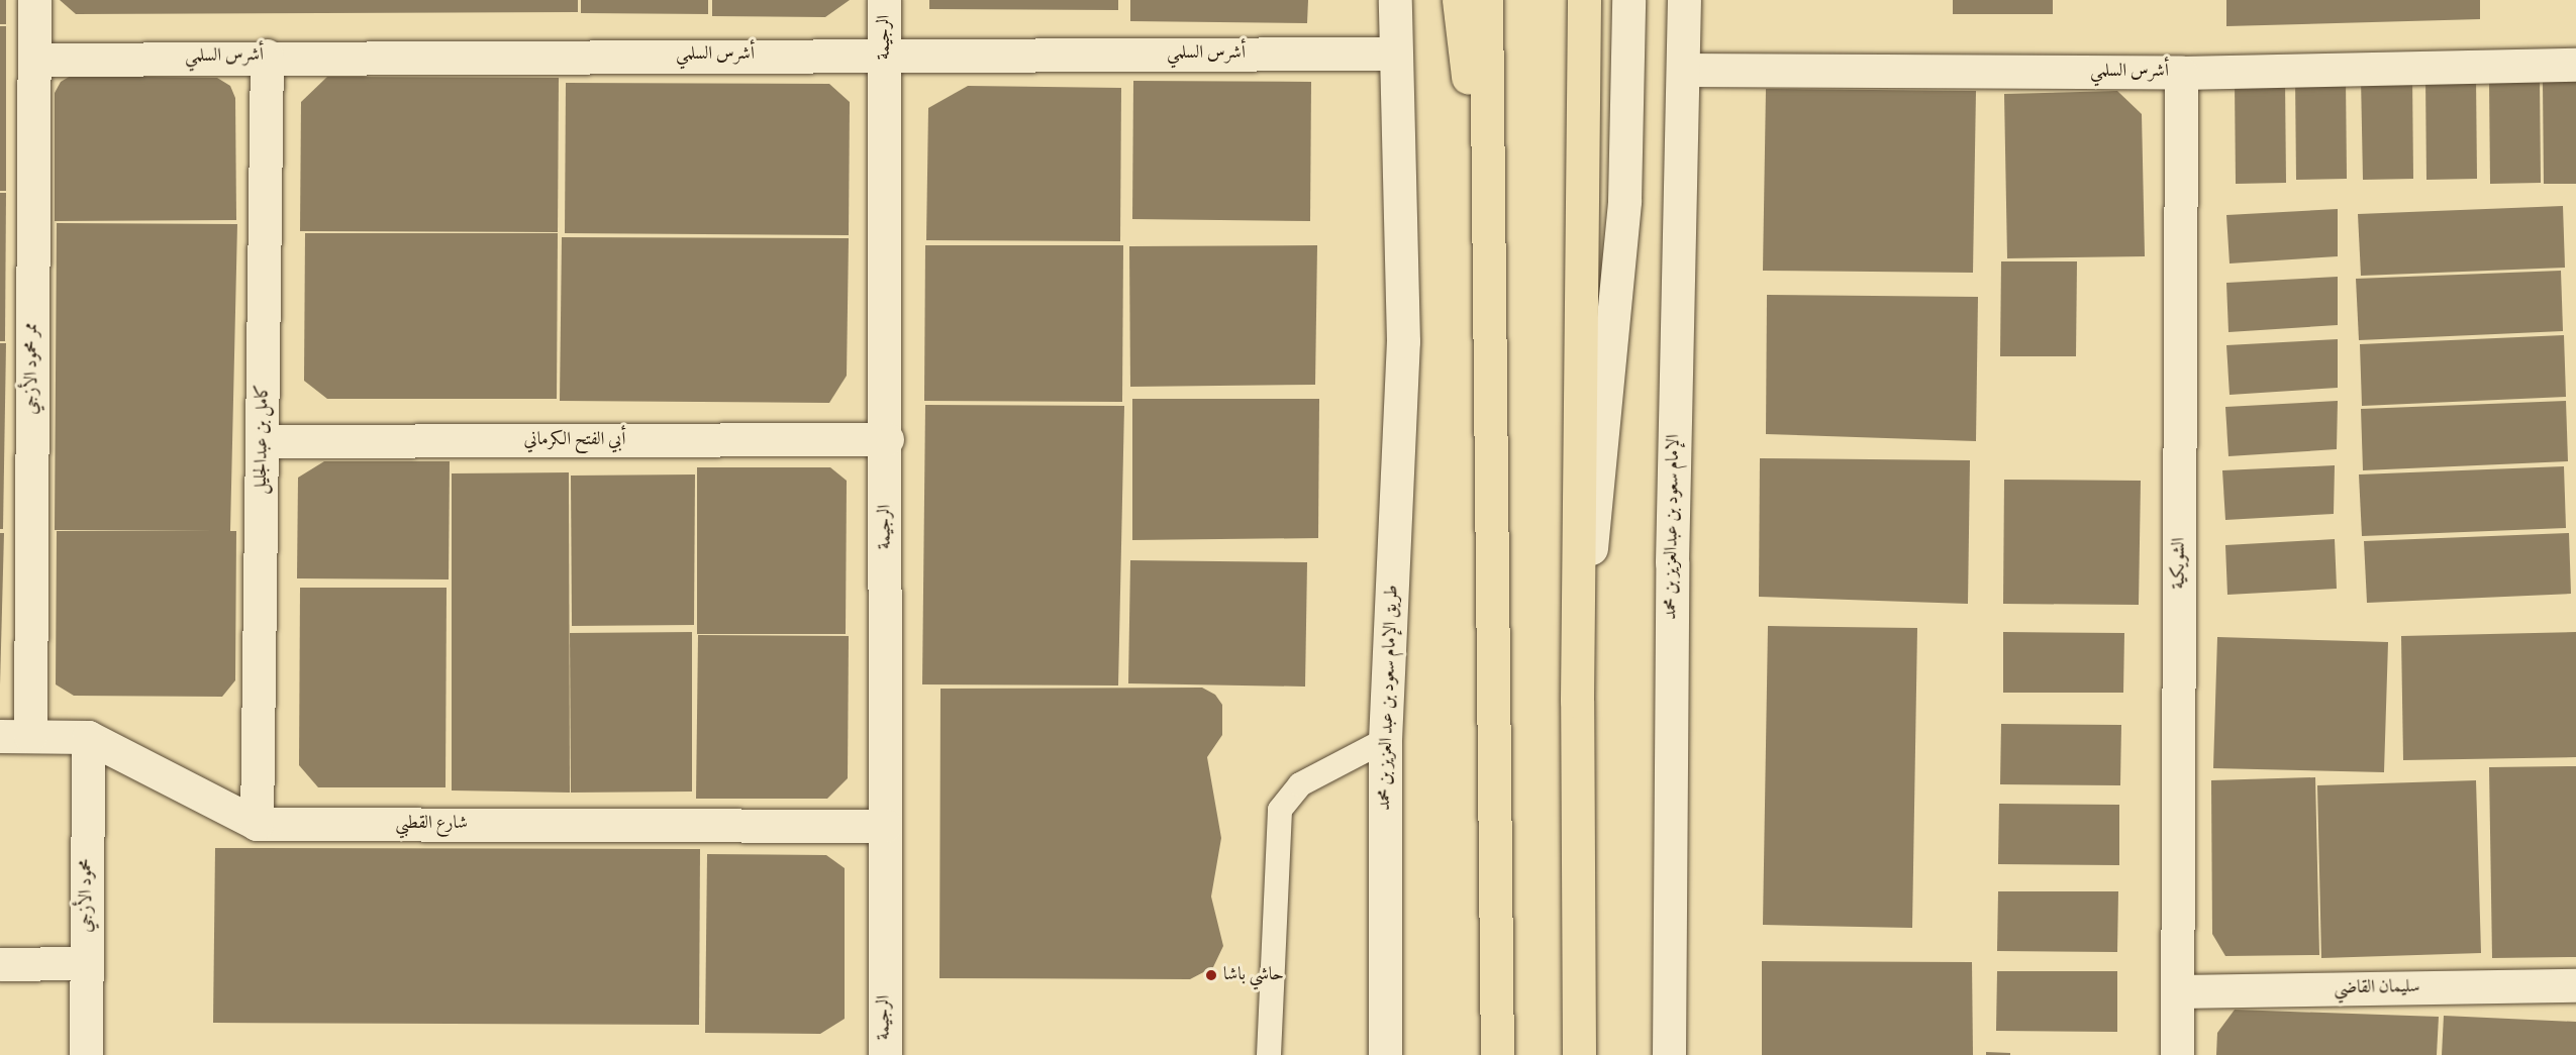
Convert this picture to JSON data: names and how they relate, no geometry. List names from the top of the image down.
{
  "streets": {
    "street": [
      "الرجيمة",
      "أشرس السلمي",
      "ممر محمود الأزجي",
      "كامل بن عبدالجليل",
      "أبي الفتح الكرماني",
      "الإمام سعود بن عبدالعزيز بن محمد",
      "الشويكية",
      "طريق الإمام سعود بن عبد العزيز بن محمد",
      "شارع القطبي",
      "محمود الأزجي",
      "سليمان القاضي"
    ]
  },
  "crossings": [
    ["الرجيمة", "أشرس السلمي"],
    ["الرجيمة", "أبي الفتح الكرماني"],
    ["الرجيمة", "شارع القطبي"],
    ["أشرس السلمي", "ممر محمود الأزجي"],
    ["أشرس السلمي", "كامل بن عبدالجليل"],
    ["أشرس السلمي", "الإمام سعود بن عبدالعزيز بن محمد"],
    ["أشرس السلمي", "الشويكية"],
    ["أشرس السلمي", "طريق الإمام سعود بن عبد العزيز بن محمد"],
    ["ممر محمود الأزجي", "شارع القطبي"],
    ["كامل بن عبدالجليل", "أبي الفتح الكرماني"],
    ["كامل بن عبدالجليل", "شارع القطبي"],
    ["الشويكية", "سليمان القاضي"],
    ["شارع القطبي", "محمود الأزجي"]
  ],
  "places": ["حاشي باشا"]
}
